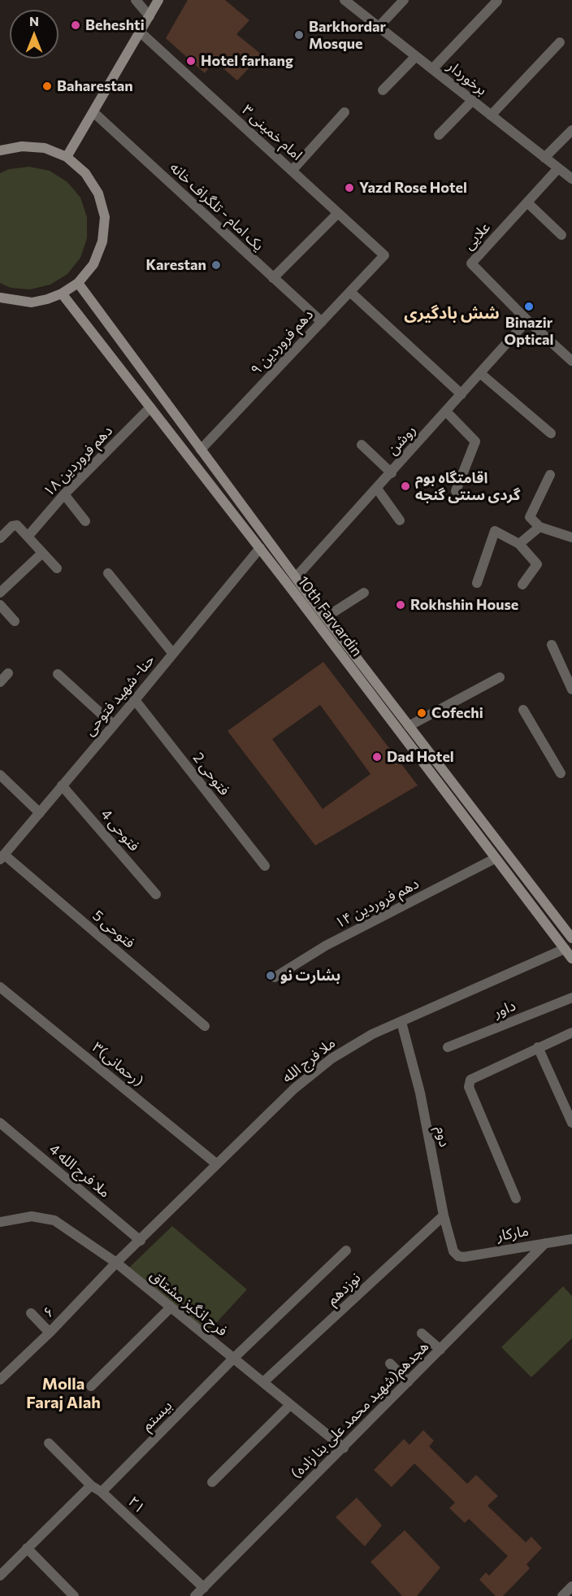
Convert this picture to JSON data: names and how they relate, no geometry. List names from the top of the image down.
{
  "streets": {
    "main road": ["10th Farvardin"],
    "street": [
      "برخوردار",
      "امام خمینی ۳",
      "یک امام - تلگراف خانه",
      "علایی",
      "دهم فروردین ۹",
      "روشن",
      "دهم فروردین ۱۸",
      "حنا- شهید فتوحی",
      "فتوحی 2",
      "فتوحی 4",
      "دهم فروردین ۱۴",
      "فتوحی 5",
      "داور",
      "ملا فرج الله",
      "۳(رحمانی)",
      "دوم",
      "4 ملا فرج الله",
      "مارکار",
      "نوزدهم",
      "فرح انگیز مشتاق",
      "۶",
      "هجدهم(شهید محمد علی بنا زاده)",
      "بیستم",
      "۲۱"
    ]
  },
  "crossings": [
    ["برخوردار", "علایی"],
    ["امام خمینی ۳", "دهم فروردین ۹"],
    ["یک امام - تلگراف خانه", "دهم فروردین ۹"],
    ["علایی", "روشن"],
    ["دهم فروردین ۹", "10th Farvardin"],
    ["روشن", "10th Farvardin"],
    ["دهم فروردین ۱۸", "10th Farvardin"],
    ["10th Farvardin", "حنا- شهید فتوحی"],
    ["10th Farvardin", "دهم فروردین ۱۴"],
    ["10th Farvardin", "ملا فرج الله"],
    ["حنا- شهید فتوحی", "فتوحی 2"],
    ["حنا- شهید فتوحی", "فتوحی 4"],
    ["حنا- شهید فتوحی", "فتوحی 5"],
    ["ملا فرج الله", "۳(رحمانی)"],
    ["ملا فرج الله", "دوم"],
    ["ملا فرج الله", "4 ملا فرج الله"],
    ["ملا فرج الله", "فرح انگیز مشتاق"],
    ["ملا فرج الله", "۶"],
    ["دوم", "مارکار"],
    ["دوم", "نوزدهم"],
    ["مارکار", "هجدهم(شهید محمد علی بنا زاده)"],
    ["نوزدهم", "فرح انگیز مشتاق"],
    ["فرح انگیز مشتاق", "۶"],
    ["فرح انگیز مشتاق", "هجدهم(شهید محمد علی بنا زاده)"],
    ["فرح انگیز مشتاق", "بیستم"],
    ["هجدهم(شهید محمد علی بنا زاده)", "۲۱"],
    ["بیستم", "۲۱"]
  ],
  "districts": ["شش بادگیری", "Molla Faraj Alah"],
  "places": [
    "Beheshti",
    "Barkhordar Mosque",
    "Hotel farhang",
    "Baharestan",
    "Yazd Rose Hotel",
    "Karestan",
    "Binazir Optical",
    "اقامتگاه بوم گردی سنتی گنجه",
    "Rokhshin House",
    "Cofechi",
    "Dad Hotel",
    "بشارت نو"
  ],
  "north": "top"
}
